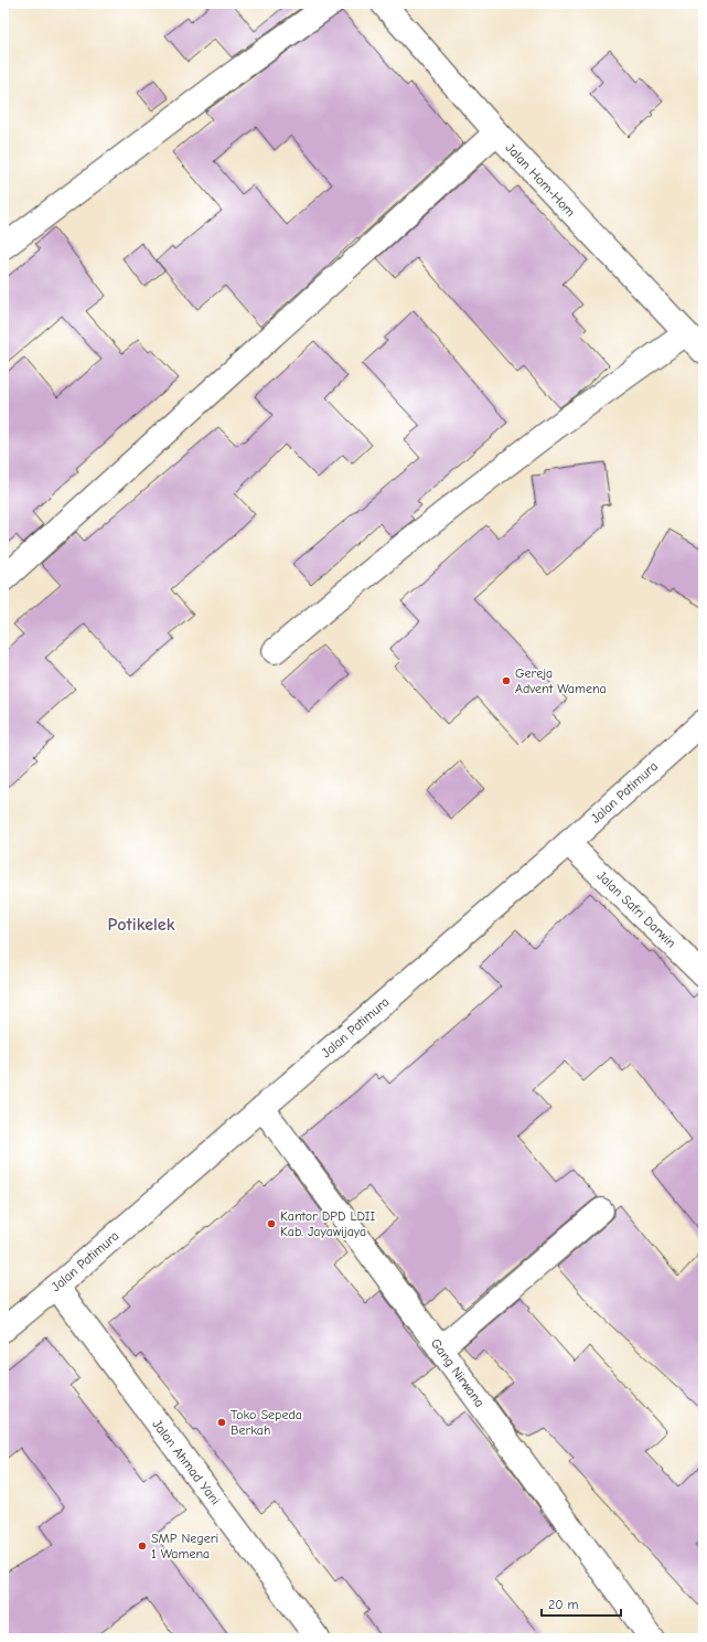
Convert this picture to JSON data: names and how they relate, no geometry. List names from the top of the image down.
{
  "streets": {
    "main road": [
      "Jalan Hom-Hom",
      "Jalan Patimura",
      "Jalan Safri Darwin",
      "Gang Nirwana",
      "Jalan Ahmad Yani"
    ]
  },
  "crossings": [
    ["Jalan Patimura", "Jalan Safri Darwin"],
    ["Jalan Patimura", "Gang Nirwana"],
    ["Jalan Patimura", "Jalan Ahmad Yani"]
  ],
  "districts": ["Potikelek"],
  "places": [
    "Gereja Advent Wamena",
    "Kantor DPD LDII Kab. Jayawijaya",
    "Toko Sepeda Berkah",
    "SMP Negeri 1 Wamena"
  ],
  "scale_bar": "20 m"
}
